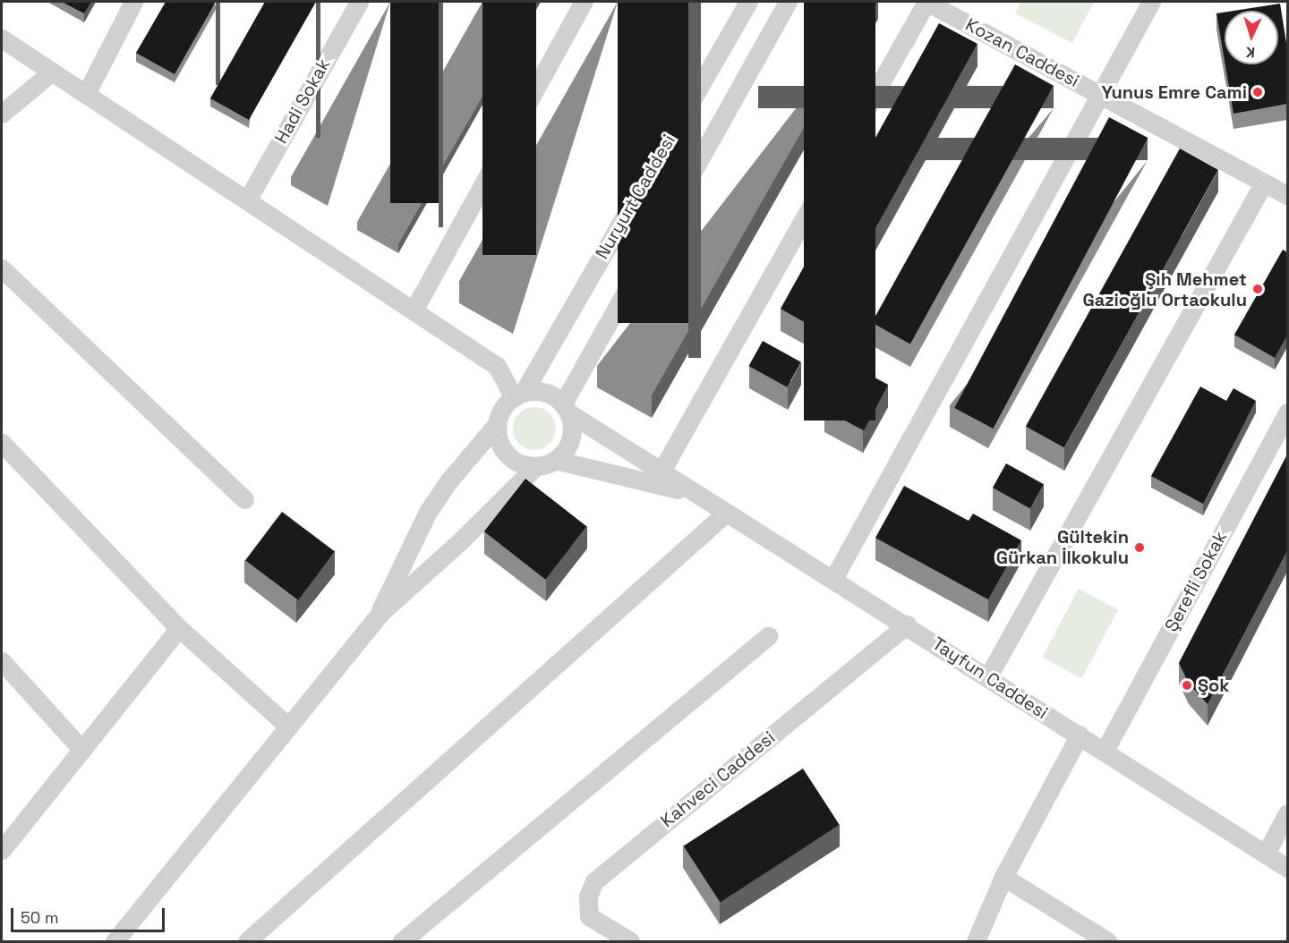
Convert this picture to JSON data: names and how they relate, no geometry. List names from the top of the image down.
{
  "streets": {
    "street": [
      "Kozan Caddesi",
      "Hadi Sokak",
      "Nuryurt Caddesi",
      "Şerefli Sokak",
      "Tayfun Caddesi",
      "Kahveci Caddesi"
    ]
  },
  "crossings": [
    ["Nuryurt Caddesi", "Tayfun Caddesi"],
    ["Şerefli Sokak", "Tayfun Caddesi"],
    ["Tayfun Caddesi", "Kahveci Caddesi"]
  ],
  "places": [
    "Yunus Emre Cami",
    "Şıh Mehmet Gazioğlu Ortaokulu",
    "Gültekin Gürkan İlkokulu",
    "Şok"
  ],
  "scale_bar": "50 m",
  "north": "bottom"
}
